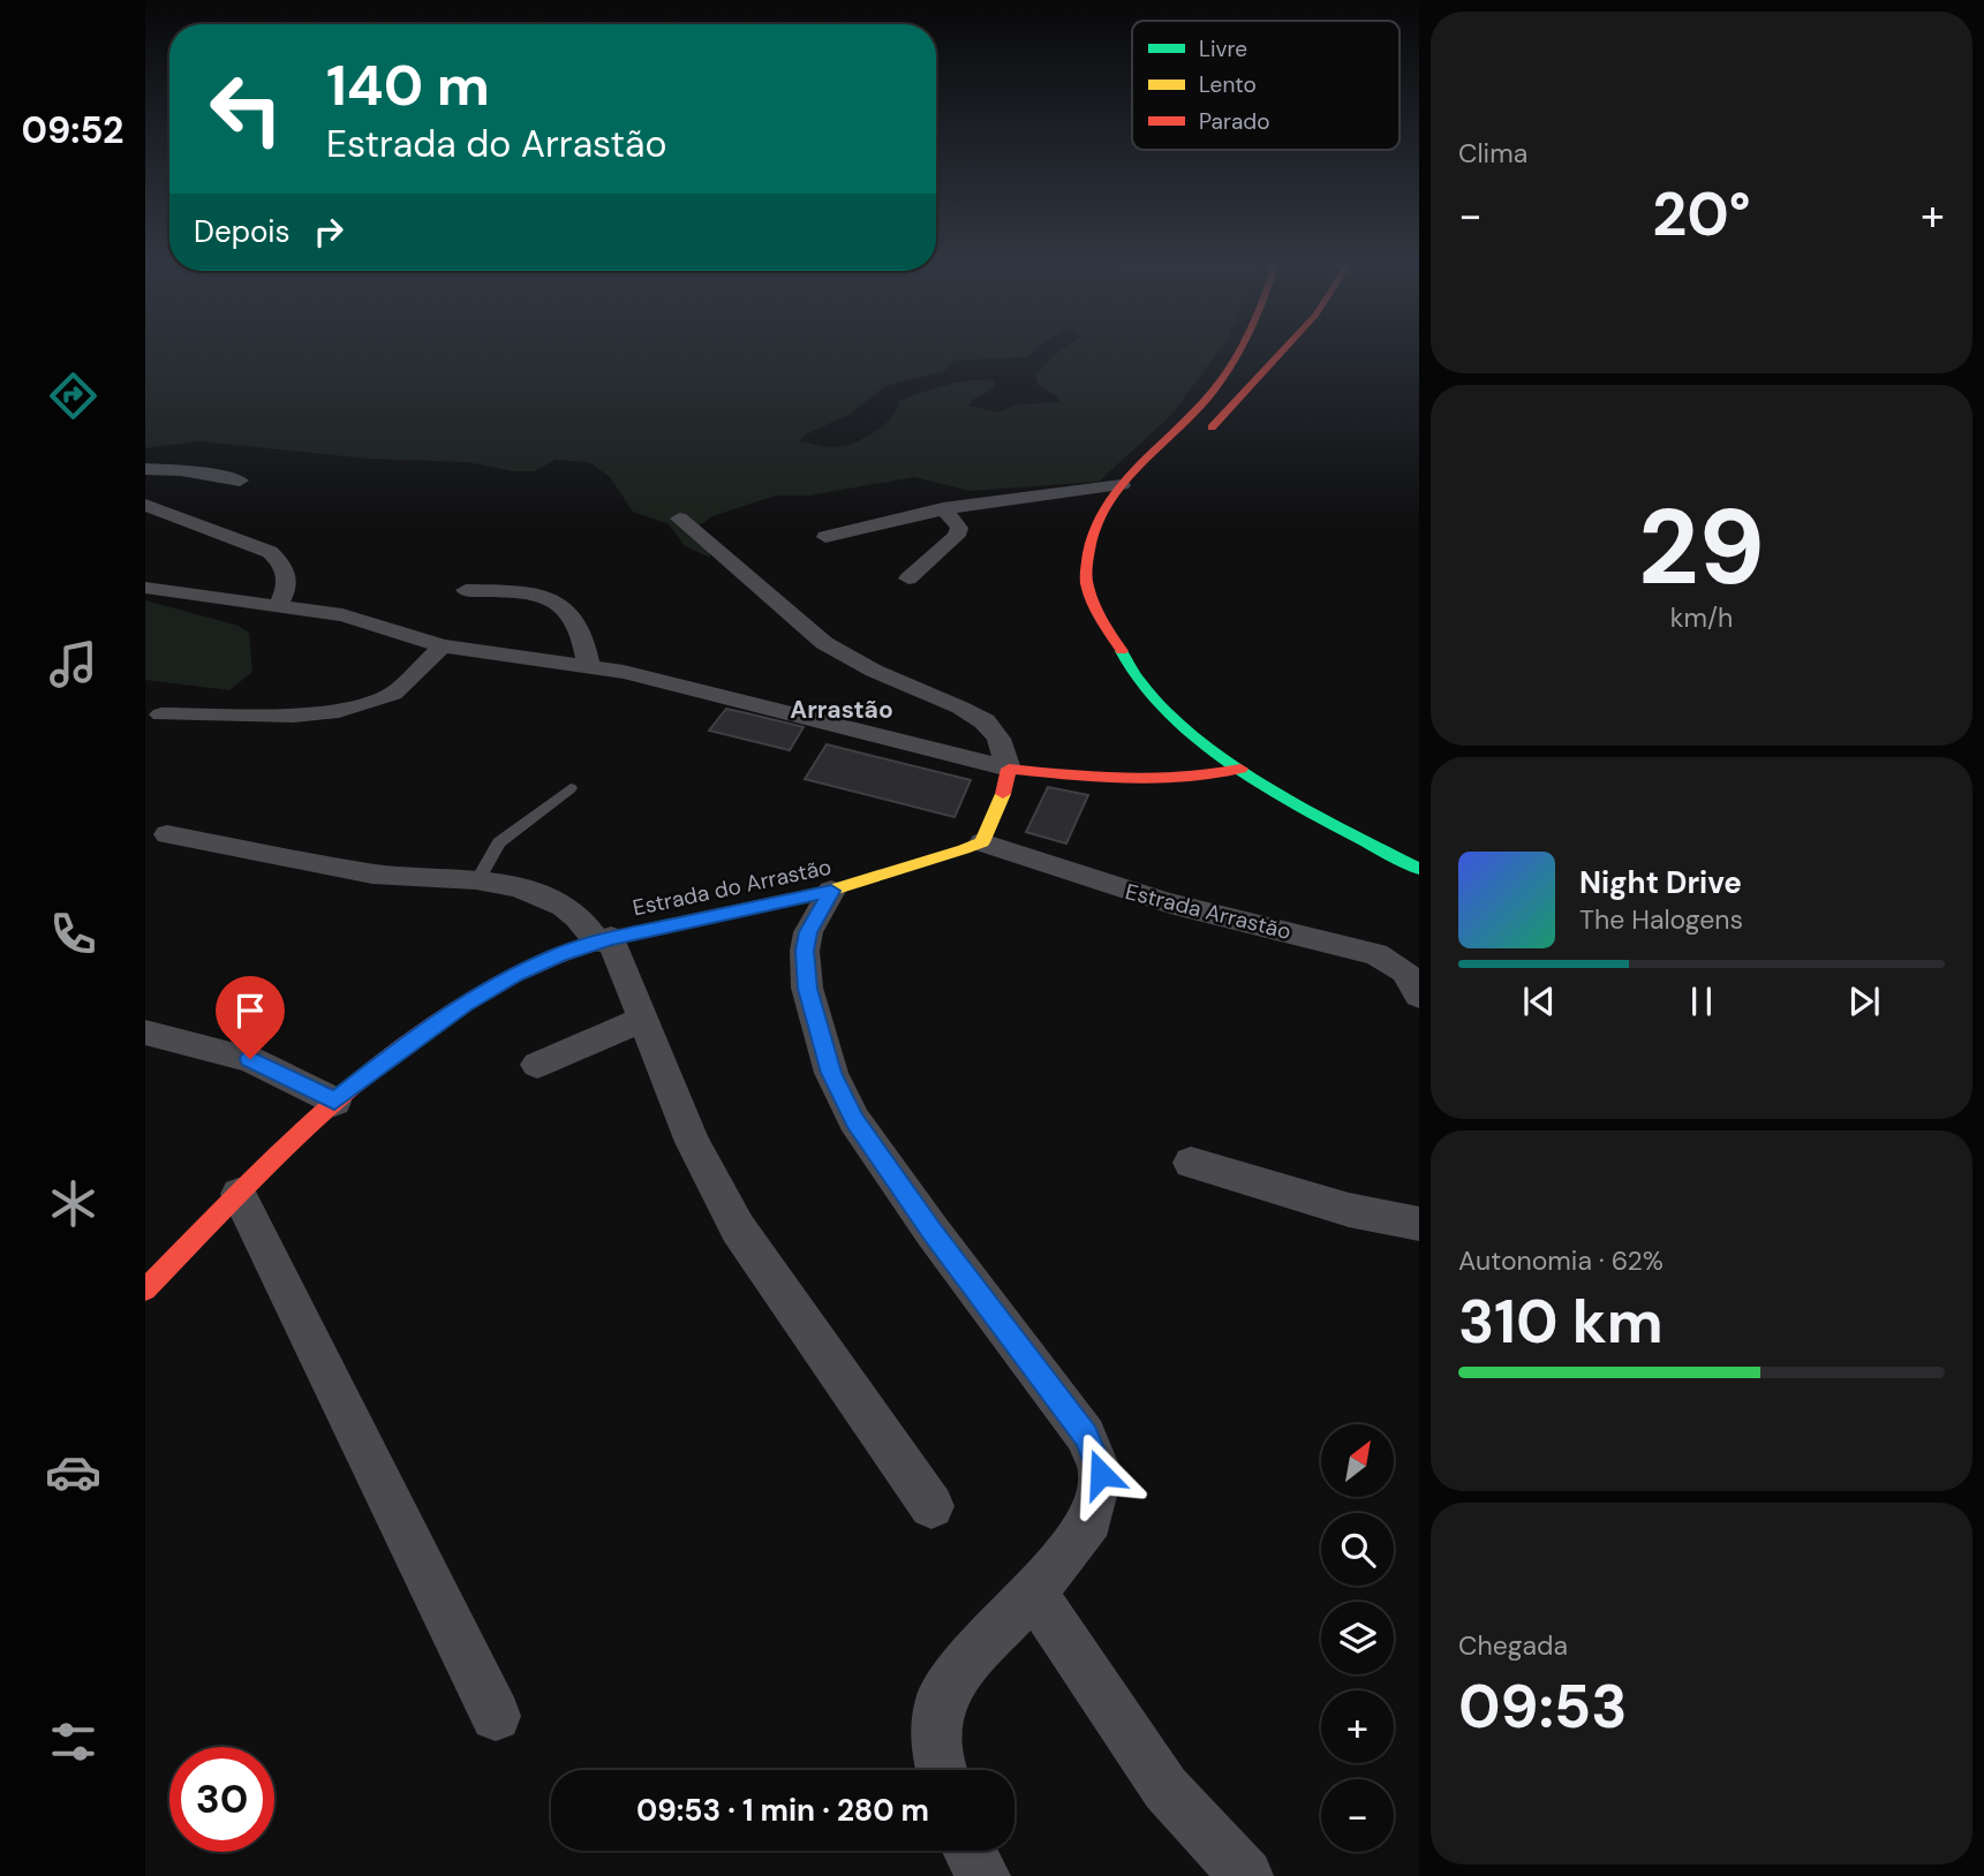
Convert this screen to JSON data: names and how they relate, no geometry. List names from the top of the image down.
{
  "streets": {
    "main road": ["Estrada do Arrastão"],
    "street": ["Estrada Arrastão"]
  },
  "crossings": [
    ["Estrada do Arrastão", "Estrada Arrastão"]
  ],
  "districts": ["Arrastão"],
  "legend": ["Livre", "Lento", "Parado"],
  "north": "top right",
  "page": {
    "tabs": "09:52",
    "tile": [
      "Clima",
      ["29", "km/h"],
      ["Autonomia · 62%", "310 km"],
      ["Chegada", "09:53"]
    ],
    "turn": ["140 m", "Estrada do Arrastão"],
    "heat": ["−", "20°", "+"],
    "then": "Depois",
    "song": ["Night Drive", "The Halogens"],
    "map_buttons": ["+", "−"],
    "limit": "30",
    "trip": "09:53 · 1 min · 280 m"
  }
}
